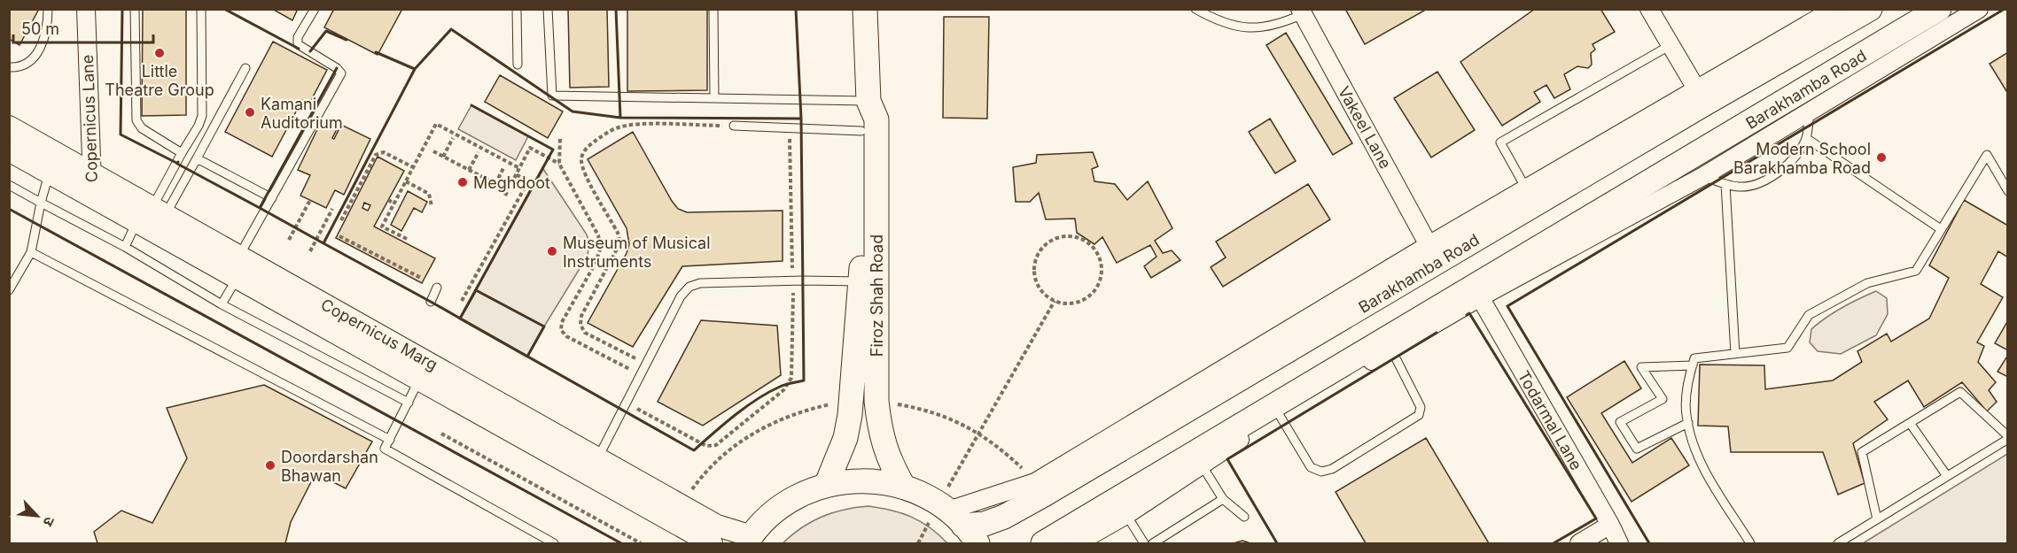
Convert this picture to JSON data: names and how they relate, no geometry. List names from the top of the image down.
{
  "streets": {
    "main road": ["Barakhamba Road", "Firoz Shah Road"],
    "street": [
      "Copernicus Lane",
      "Vakeel Lane",
      "Copernicus Marg",
      "Todarmal Lane"
    ]
  },
  "crossings": [
    ["Copernicus Lane", "Copernicus Marg"]
  ],
  "places": [
    "Little Theatre Group",
    "Kamani Auditorium",
    "Modern School Barakhamba Road",
    "Meghdoot",
    "Museum of Musical Instruments",
    "Doordarshan Bhawan"
  ],
  "scale_bar": "50 m",
  "north": "bottom right"
}
